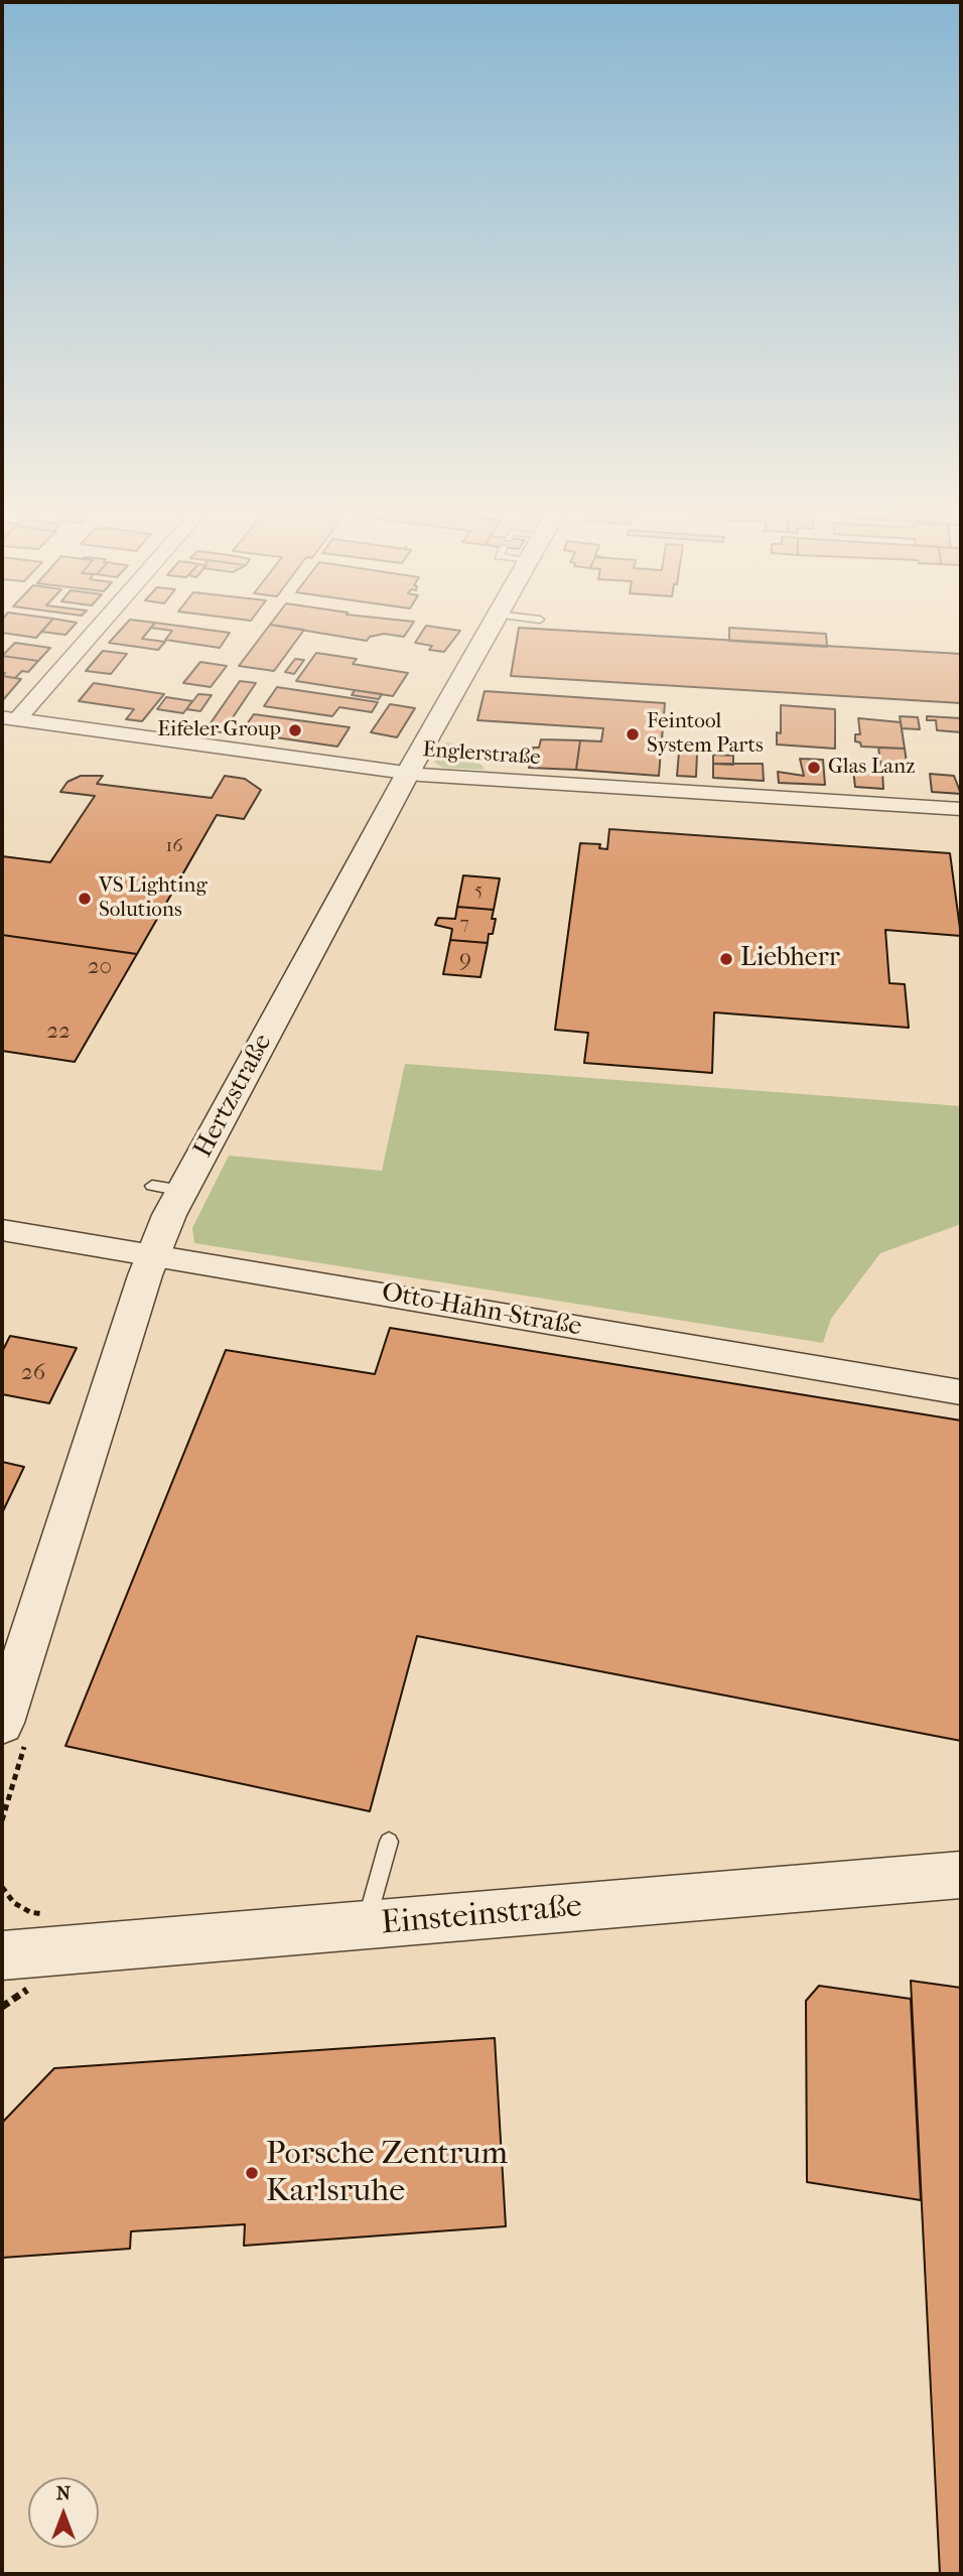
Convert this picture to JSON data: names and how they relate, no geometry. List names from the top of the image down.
{
  "streets": {
    "street": [
      "Englerstraße",
      "Hertzstraße",
      "Otto-Hahn-Straße",
      "Einsteinstraße"
    ]
  },
  "crossings": [
    ["Englerstraße", "Hertzstraße"],
    ["Hertzstraße", "Otto-Hahn-Straße"]
  ],
  "places": [
    "Eifeler Group",
    "Feintool System Parts",
    "Glas Lanz",
    "VS Lighting Solutions",
    "Liebherr",
    "Porsche Zentrum Karlsruhe"
  ],
  "house_numbers": [
    "16",
    "5",
    "7",
    "9",
    "20",
    "22",
    "26"
  ],
  "north": "top"
}
